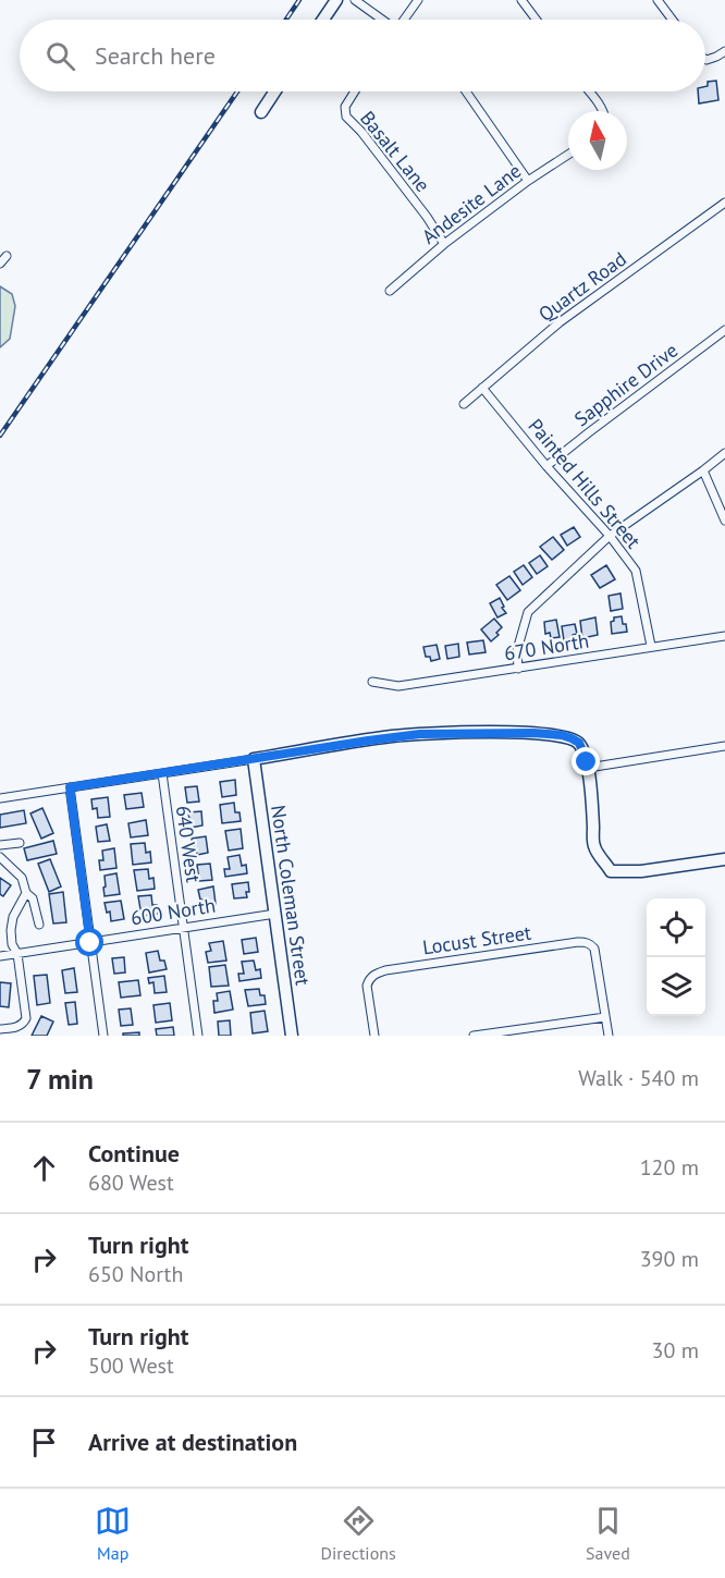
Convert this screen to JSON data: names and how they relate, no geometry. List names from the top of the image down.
{
  "streets": {
    "street": [
      "Basalt Lane",
      "Andesite Lane",
      "Quartz Road",
      "Sapphire Drive",
      "Painted Hills Street",
      "670 North",
      "640 West",
      "North Coleman Street",
      "600 North",
      "Locust Street"
    ]
  },
  "crossings": [
    ["Basalt Lane", "Andesite Lane"],
    ["Quartz Road", "Painted Hills Street"],
    ["Sapphire Drive", "Painted Hills Street"],
    ["Painted Hills Street", "670 North"],
    ["640 West", "600 North"],
    ["North Coleman Street", "600 North"]
  ],
  "north": "top",
  "page": {
    "search": "Search here",
    "heading": ["7 min", "Walk · 540 m"],
    "list": [
      ["Continue", "680 West", "120 m"],
      ["Turn right", "650 North", "390 m"],
      ["Turn right", "500 West", "30 m"],
      "Arrive at destination"
    ],
    "nav": ["Map", "Directions", "Saved"]
  }
}
